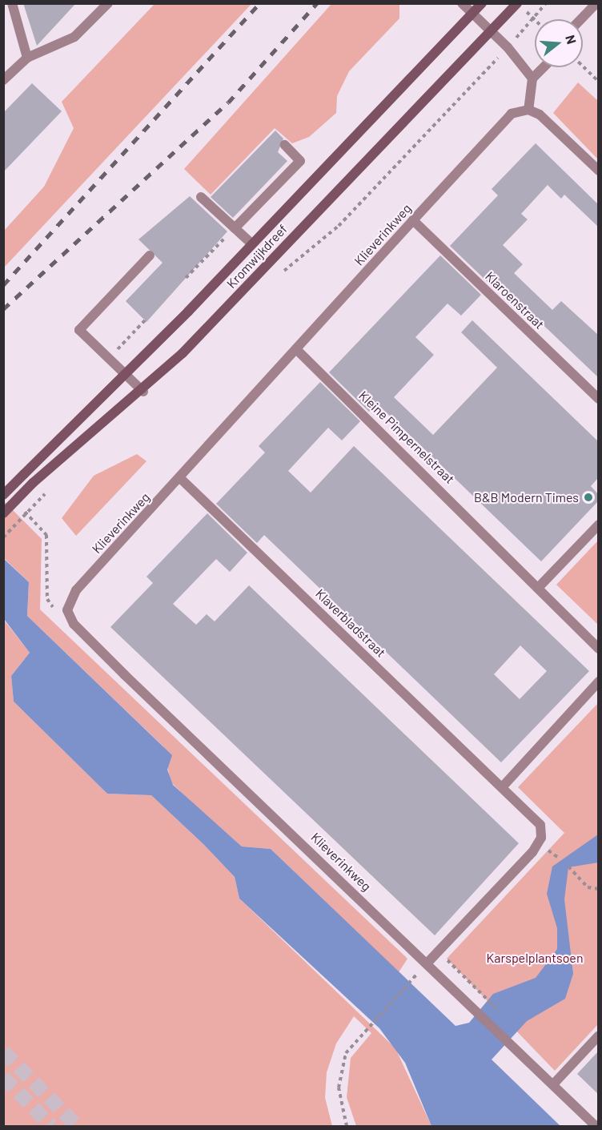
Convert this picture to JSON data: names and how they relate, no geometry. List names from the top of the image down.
{
  "streets": {
    "main road": ["Kromwijkdreef"],
    "street": [
      "Klieverinkweg",
      "Klaroenstraat",
      "Kleine Pimpernelstraat",
      "Klaverbladstraat"
    ]
  },
  "crossings": [
    ["Klieverinkweg", "Klaroenstraat"],
    ["Klieverinkweg", "Kleine Pimpernelstraat"],
    ["Klieverinkweg", "Klaverbladstraat"]
  ],
  "parks": ["Karspelplantsoen"],
  "places": ["B&B Modern Times"],
  "north": "right"
}
